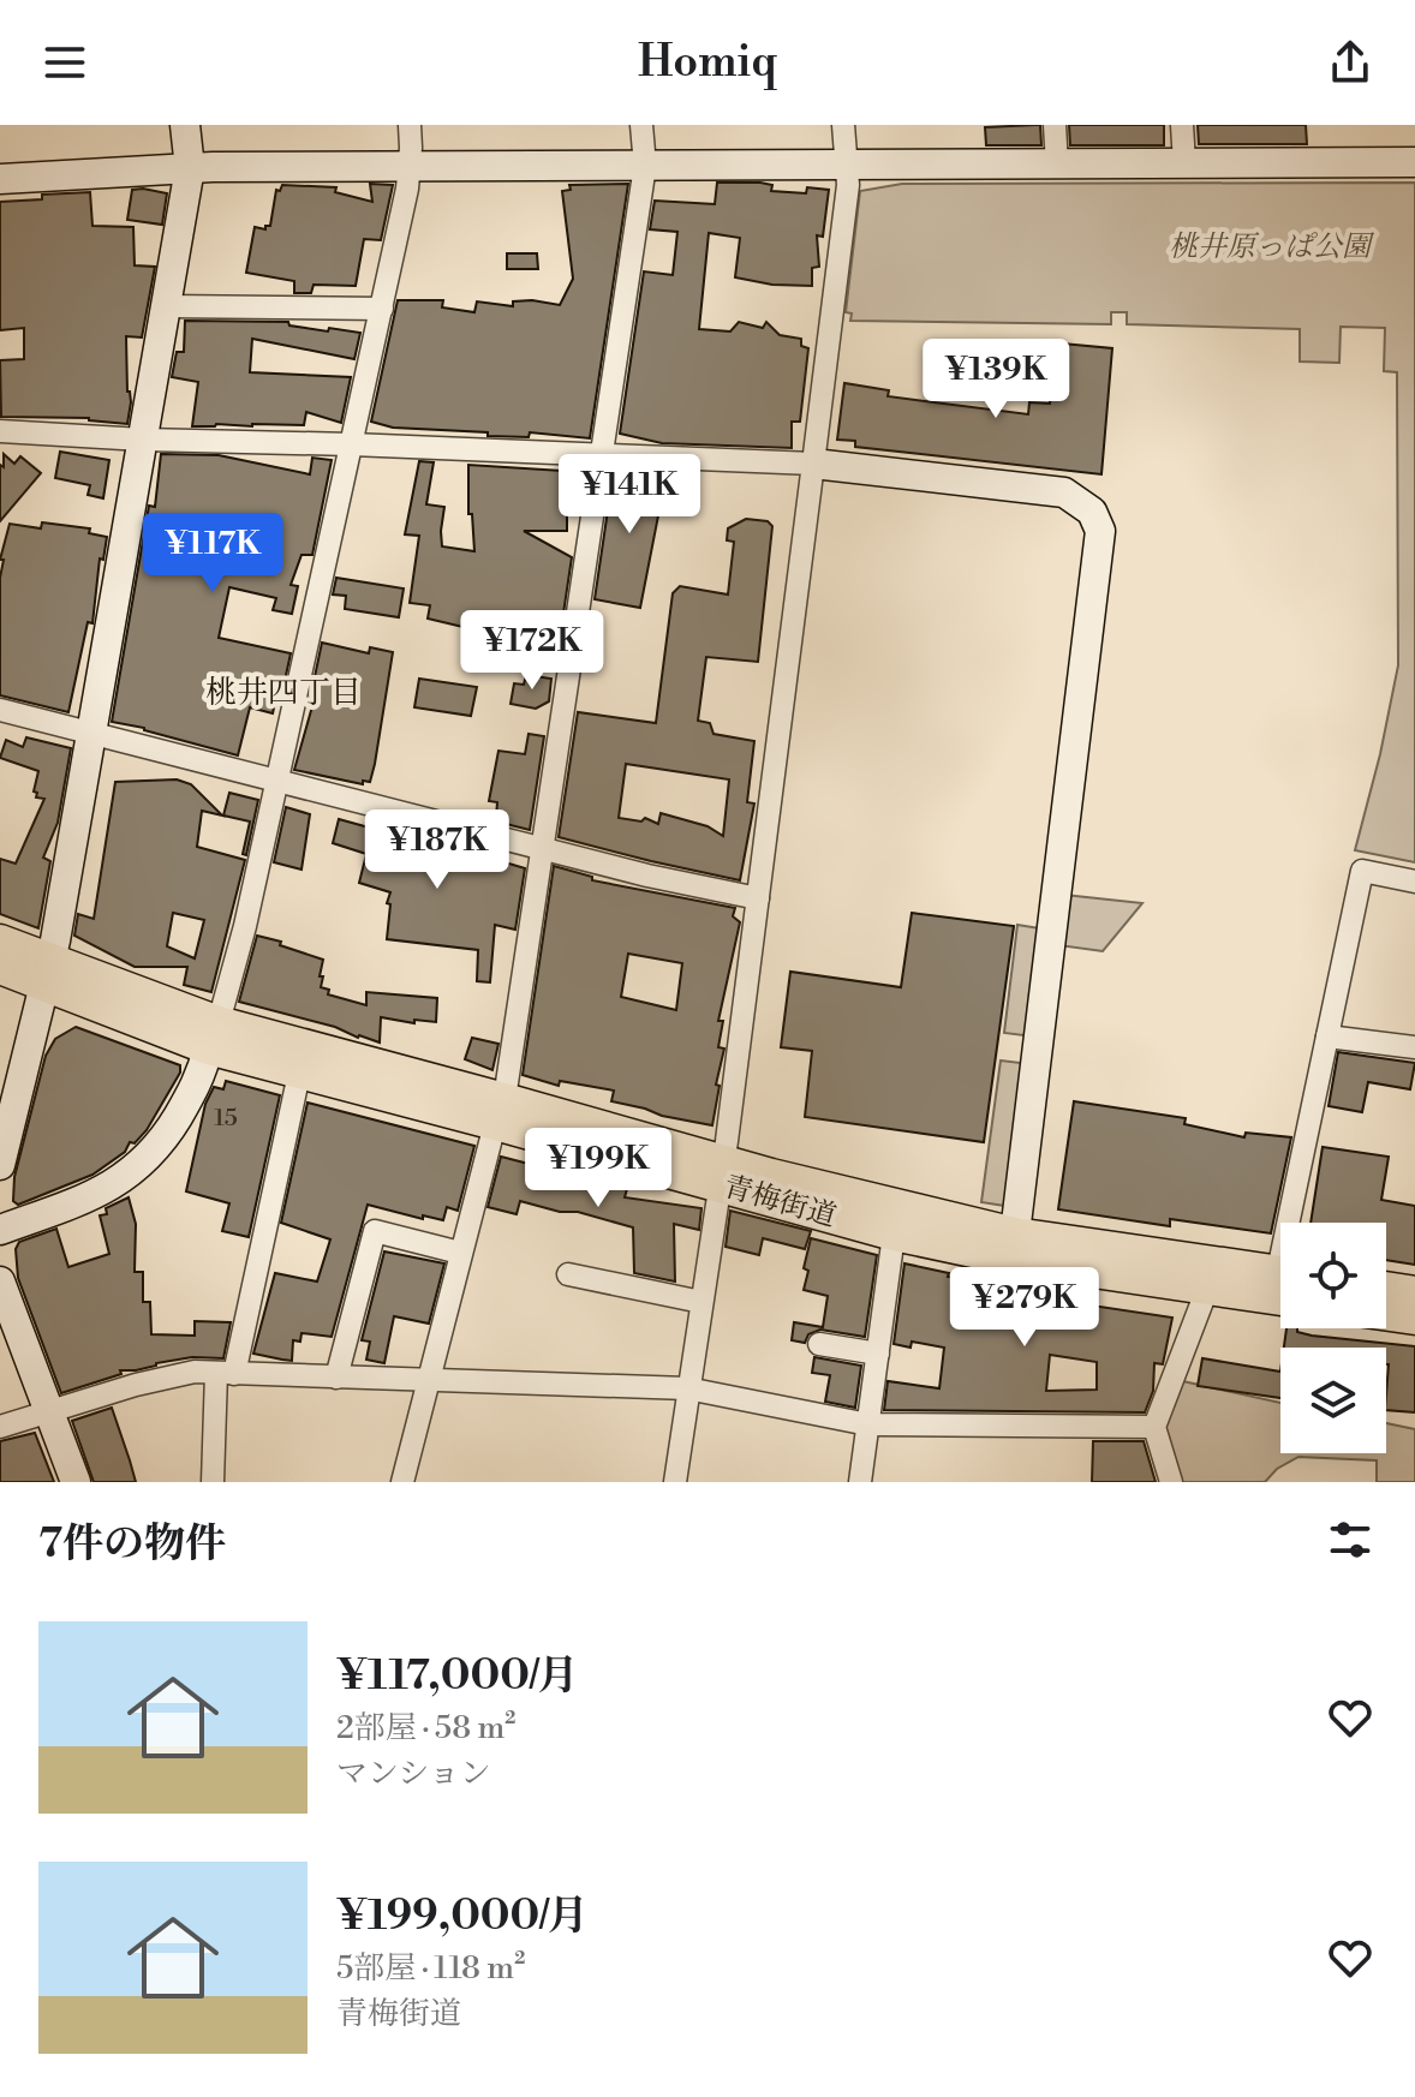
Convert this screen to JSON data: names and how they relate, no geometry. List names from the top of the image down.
{
  "streets": {
    "main road": ["青梅街道"]
  },
  "districts": ["桃井四丁目"],
  "parks": ["桃井原っぱ公園"],
  "house_numbers": ["15"],
  "page": {
    "header": "Homiq",
    "price": [
      "¥139K",
      "¥141K",
      "¥117K",
      "¥172K",
      "¥187K",
      "¥199K",
      "¥279K"
    ],
    "heading": "7件の物件",
    "list": [
      {
        "name": "¥117,000/月",
        "note": "2部屋 · 58 m² · マンション"
      },
      {
        "name": "¥199,000/月",
        "note": "5部屋 · 118 m² · 青梅街道"
      }
    ]
  }
}
